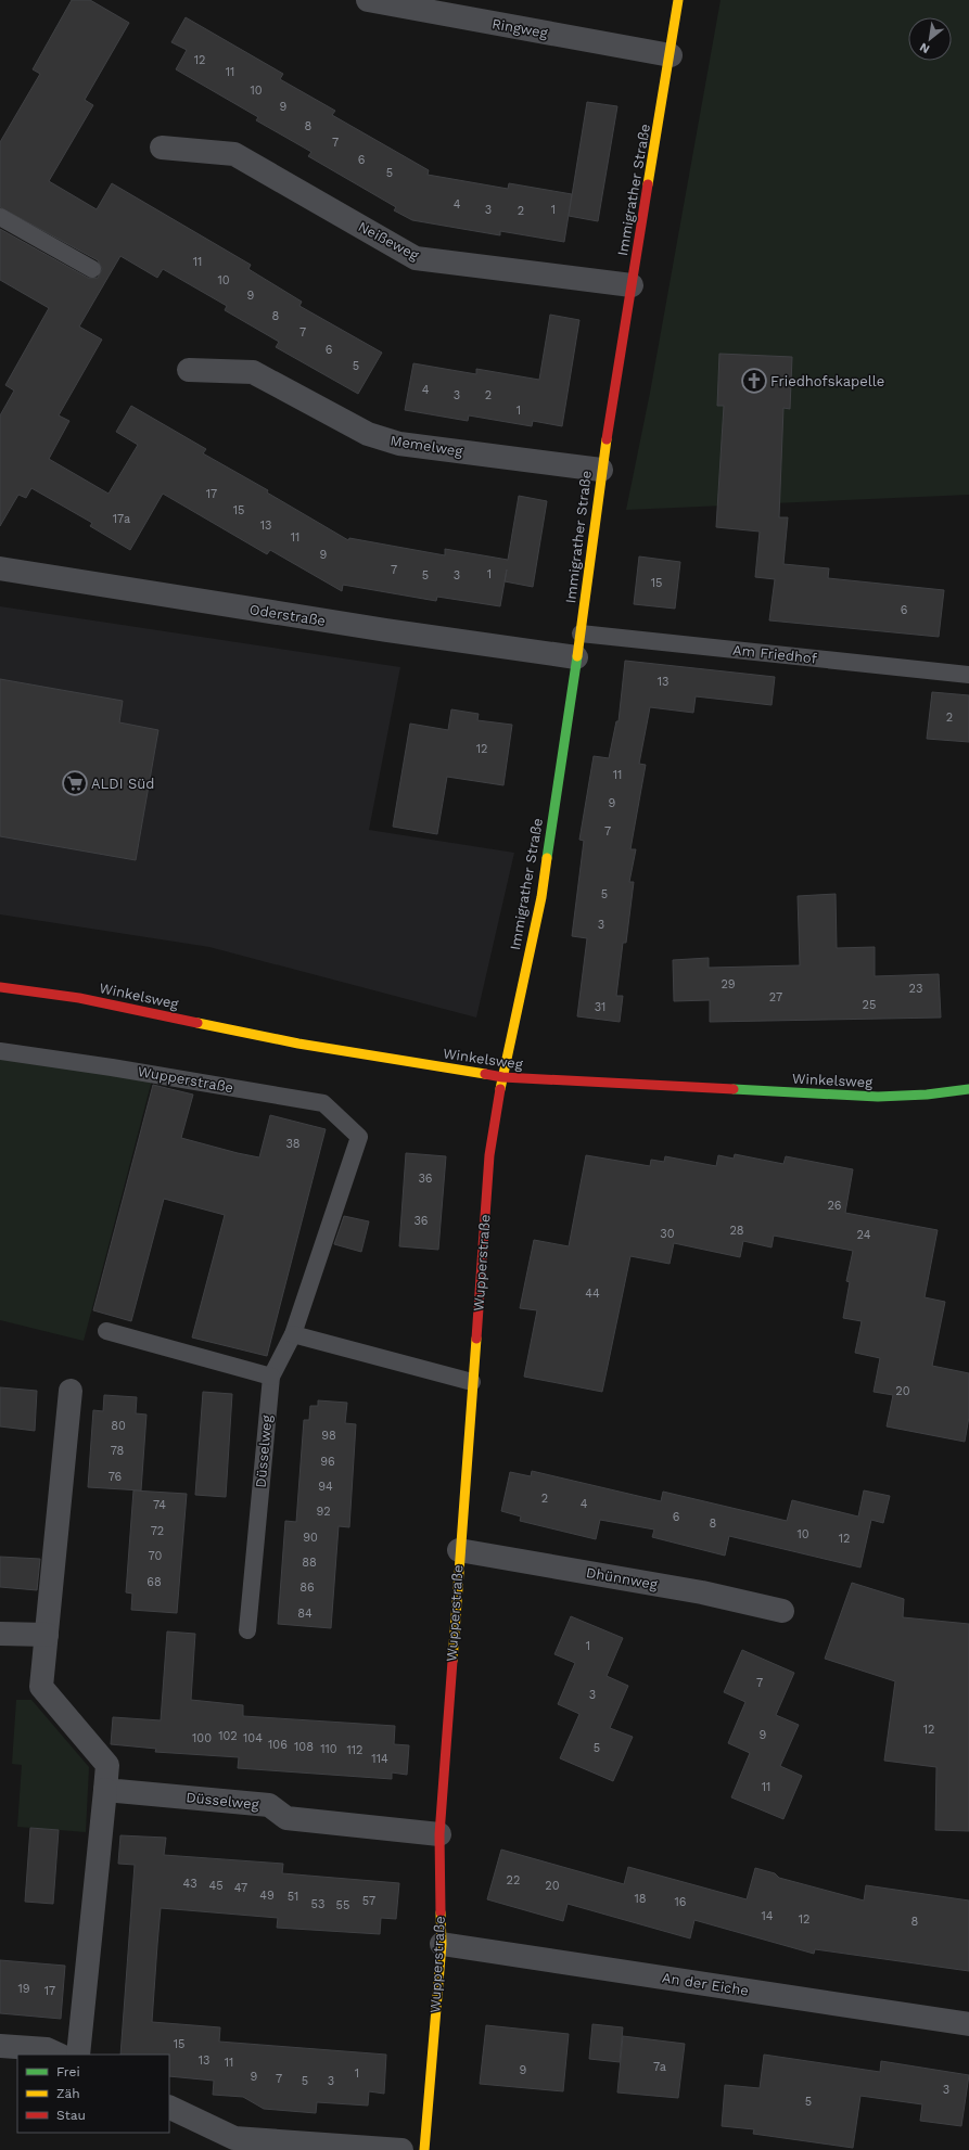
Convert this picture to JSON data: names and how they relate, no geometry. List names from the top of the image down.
{
  "streets": {
    "street": [
      "Ringweg",
      "Immigrather Straße",
      "Neißeweg",
      "Memelweg",
      "Oderstraße",
      "Winkelsweg",
      "Wupperstraße",
      "Düsselweg",
      "Dhünnweg",
      "An der Eiche"
    ],
    "lane": ["Am Friedhof"]
  },
  "crossings": [
    ["Ringweg", "Immigrather Straße"],
    ["Immigrather Straße", "Neißeweg"],
    ["Immigrather Straße", "Memelweg"],
    ["Immigrather Straße", "Oderstraße"],
    ["Immigrather Straße", "Am Friedhof"],
    ["Immigrather Straße", "Winkelsweg"],
    ["Immigrather Straße", "Wupperstraße"],
    ["Winkelsweg", "Wupperstraße"],
    ["Wupperstraße", "Düsselweg"],
    ["Wupperstraße", "Dhünnweg"],
    ["Wupperstraße", "An der Eiche"]
  ],
  "places": {
    "church": ["Friedhofskapelle"],
    "supermarket": ["ALDI Süd"]
  },
  "house_numbers": [
    "12",
    "11",
    "10",
    "9",
    "8",
    "7",
    "6",
    "5",
    "4",
    "3",
    "1",
    "2",
    "11",
    "10",
    "9",
    "8",
    "7",
    "6",
    "5",
    "4",
    "3",
    "2",
    "1",
    "17",
    "15",
    "17a",
    "13",
    "11",
    "9",
    "7",
    "1",
    "5",
    "3",
    "15",
    "6",
    "13",
    "2",
    "12",
    "11",
    "9",
    "7",
    "5",
    "3",
    "29",
    "23",
    "27",
    "25",
    "31",
    "38",
    "36",
    "26",
    "36",
    "28",
    "30",
    "24",
    "44",
    "20",
    "80",
    "98",
    "78",
    "96",
    "76",
    "94",
    "2",
    "4",
    "74",
    "92",
    "6",
    "8",
    "72",
    "10",
    "90",
    "12",
    "70",
    "88",
    "68",
    "86",
    "84",
    "1",
    "7",
    "3",
    "12",
    "9",
    "102",
    "100",
    "104",
    "106",
    "108",
    "5",
    "110",
    "112",
    "114",
    "11",
    "22",
    "43",
    "45",
    "20",
    "47",
    "49",
    "51",
    "18",
    "57",
    "16",
    "53",
    "55",
    "14",
    "12",
    "8",
    "19",
    "17",
    "15",
    "13",
    "11",
    "7a",
    "9",
    "1",
    "9",
    "7",
    "5",
    "3",
    "3",
    "5"
  ],
  "legend": ["Frei", "Zäh", "Stau"],
  "north": "bottom left"
}
